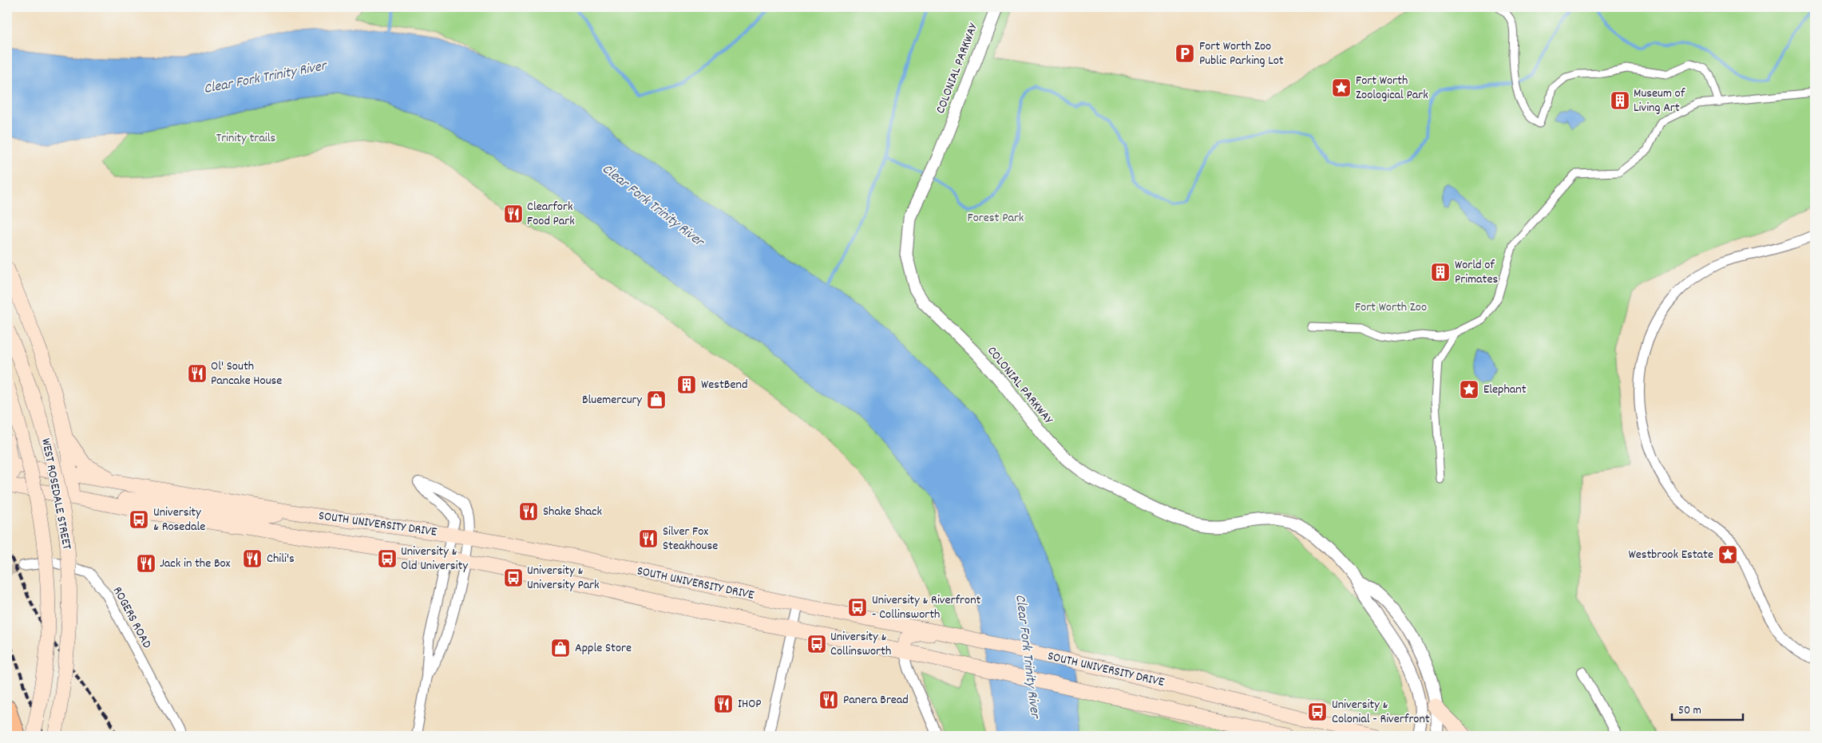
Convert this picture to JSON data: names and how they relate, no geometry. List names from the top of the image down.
{
  "streets": {
    "main road": ["WEST ROSEDALE STREET", "SOUTH UNIVERSITY DRIVE"],
    "street": ["COLONIAL PARKWAY", "ROGERS ROAD"]
  },
  "water": ["Clear Fork Trinity River"],
  "parks": ["Trinity trails", "Forest Park", "Fort Worth Zoo"],
  "places": {
    "parking": ["Fort Worth Zoo Public Parking Lot"],
    "place": ["Fort Worth Zoological Park", "Elephant", "Westbrook Estate"],
    "building": ["Museum of Living Art", "World of Primates", "WestBend"],
    "restaurant": [
      "Clearfork Food Park",
      "Ol' South Pancake House",
      "Shake Shack",
      "Silver Fox Steakhouse",
      "Chili's",
      "Jack in the Box",
      "Panera Bread",
      "IHOP"
    ],
    "shop": ["Bluemercury", "Apple Store"],
    "bus stop": [
      "University & Rosedale",
      "University & Old University",
      "University & University Park",
      "University & Riverfront - Collinsworth",
      "University & Collinsworth",
      "University & Colonial - Riverfront"
    ]
  },
  "scale_bar": "50 m"
}
